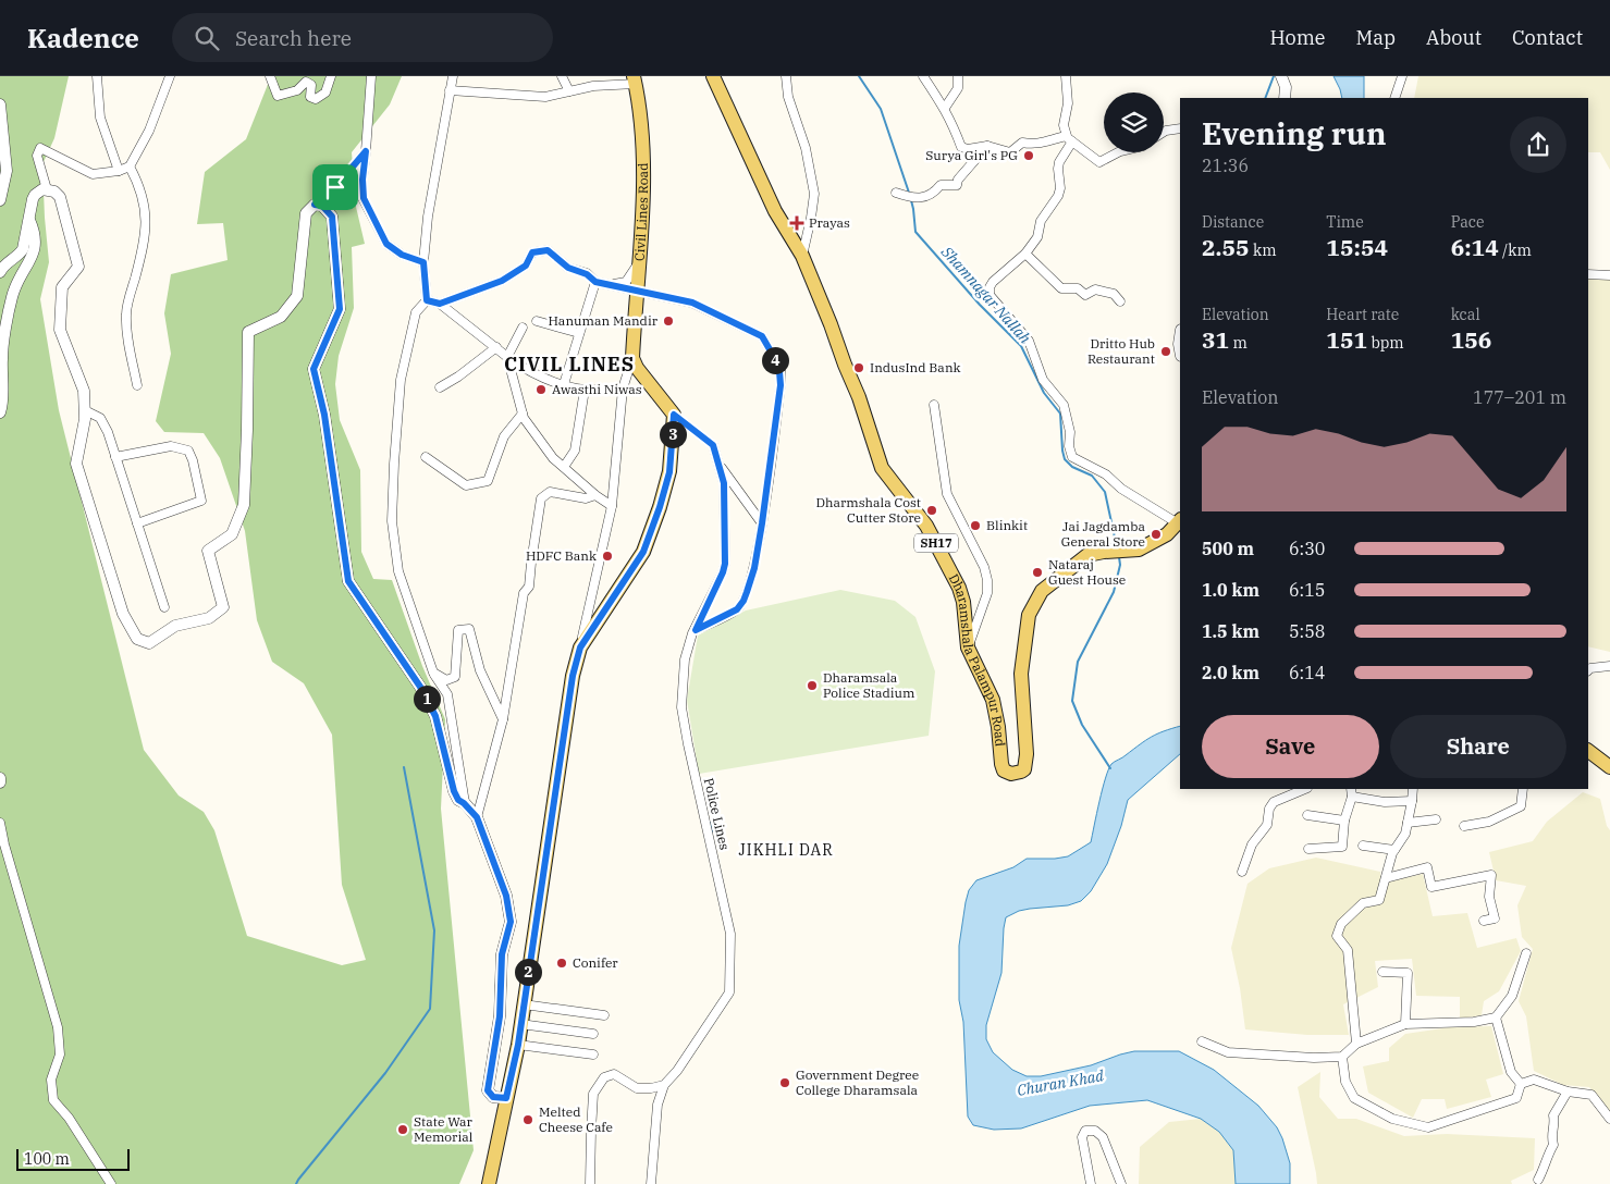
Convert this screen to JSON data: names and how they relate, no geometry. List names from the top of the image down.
{
  "streets": {
    "main road": ["Civil Lines Road", "SH17", "Dharamshala Palampur Road"],
    "street": ["Police Lines"]
  },
  "districts": ["CIVIL LINES", "JIKHLI DAR"],
  "water": ["Shamnagar Nallah", "Churan Khad"],
  "places": {
    "other": [
      "Surya Girl's PG",
      "Hanuman Mandir",
      "Dritto Hub Restaurant",
      "IndusInd Bank",
      "Awasthi Niwas",
      "Dharmshala Cost Cutter Store",
      "Blinkit",
      "Jai Jagdamba General Store",
      "HDFC Bank",
      "Nataraj Guest House",
      "Dharamsala Police Stadium",
      "Conifer",
      "Government Degree College Dharamsala",
      "Melted Cheese Cafe",
      "State War Memorial"
    ],
    "health": ["Prayas"]
  },
  "scale_bar": "100 m",
  "page": {
    "header": "Kadence",
    "search": "Search here",
    "nav": [
      "Home",
      "Map",
      "About",
      "Contact"
    ],
    "heading": ["Evening run", "21:36"],
    "stats": [
      ["Distance", "2.55 km"],
      ["Time", "15:54"],
      ["Pace", "6:14 /km"],
      ["Elevation", "31 m"],
      ["Heart rate", "151 bpm"],
      ["kcal", "156"]
    ],
    "pins": [
      "4",
      "3",
      "1",
      "2"
    ],
    "chart": ["Elevation", "177–201 m"],
    "list": [
      {
        "name": "500 m",
        "note": "6:30"
      },
      {
        "name": "1.0 km",
        "note": "6:15"
      },
      {
        "name": "1.5 km",
        "note": "5:58"
      },
      {
        "name": "2.0 km",
        "note": "6:14"
      }
    ],
    "buttons": ["Save", "Share"],
    "scale": "100 m"
  }
}
